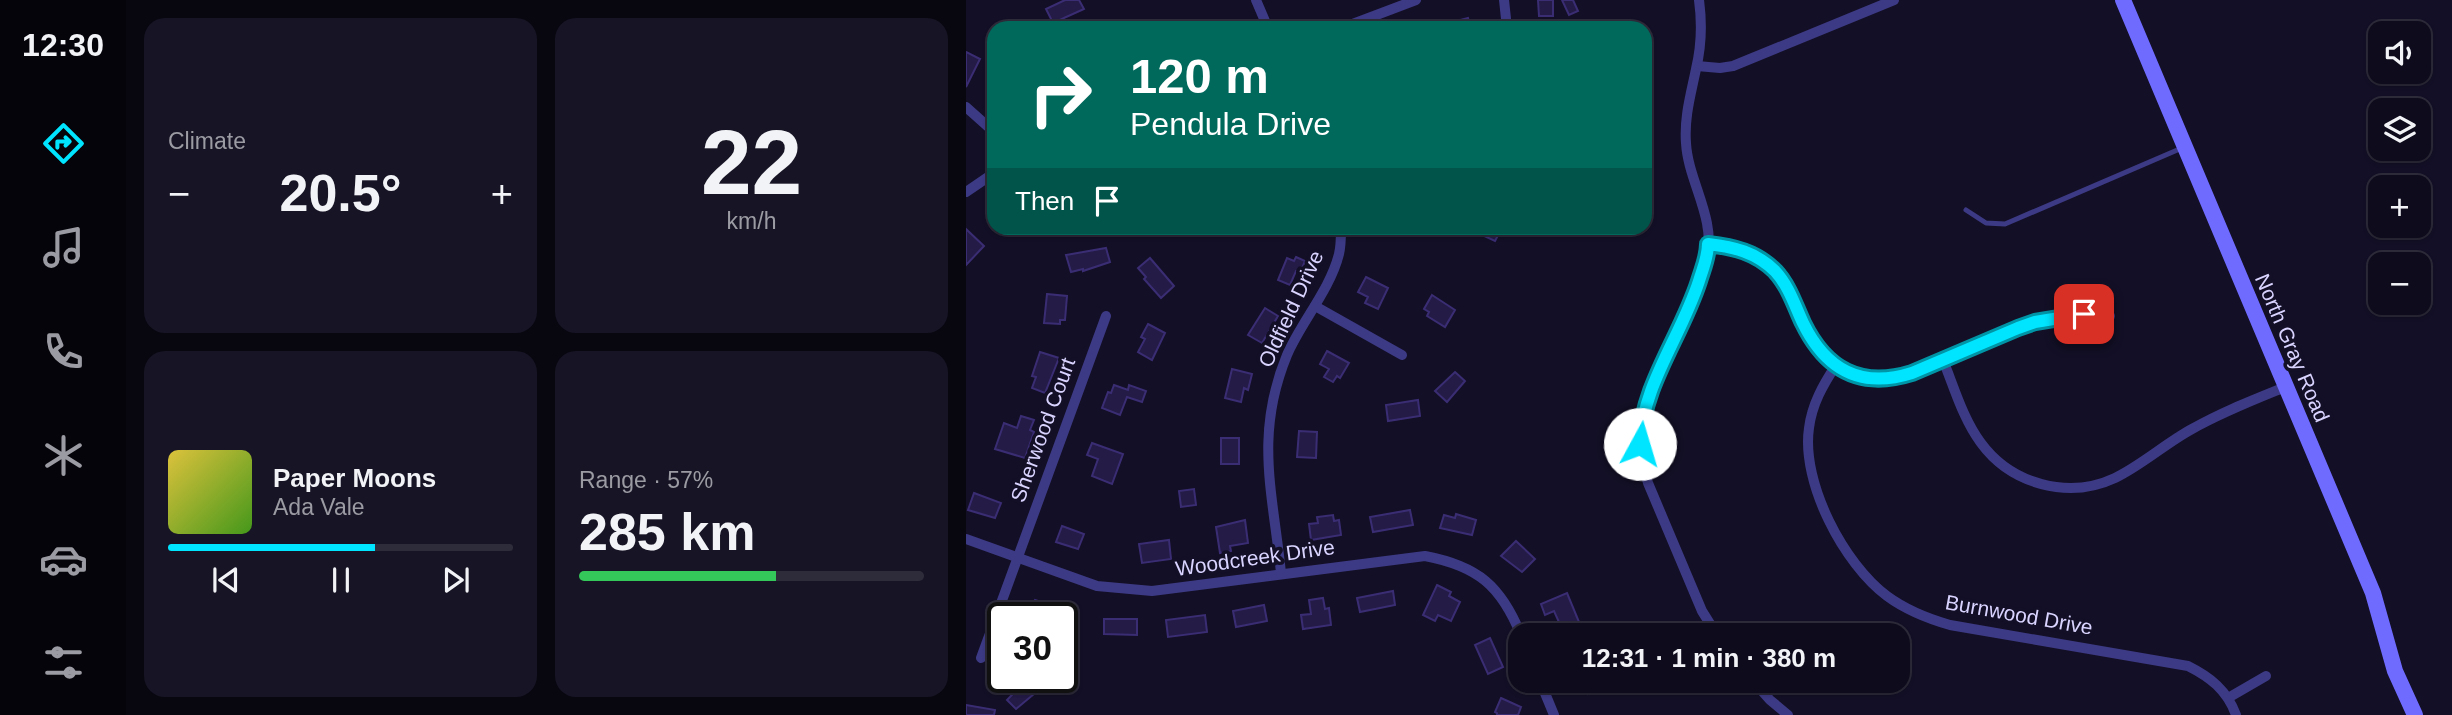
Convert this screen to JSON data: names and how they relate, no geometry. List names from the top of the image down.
{
  "streets": {
    "street": [
      "Oldfield Drive",
      "North Gray Road",
      "Sherwood Court",
      "Woodcreek Drive",
      "Burnwood Drive"
    ]
  },
  "crossings": [
    ["Oldfield Drive", "Woodcreek Drive"],
    ["Sherwood Court", "Woodcreek Drive"]
  ],
  "page": {
    "tabs": "12:30",
    "tile": [
      "Climate",
      ["22", "km/h"],
      ["Range · 57%", "285 km"]
    ],
    "map_buttons": ["+", "−"],
    "turn": ["120 m", "Pendula Drive"],
    "heat": ["−", "20.5°", "+"],
    "then": "Then",
    "song": ["Paper Moons", "Ada Vale"],
    "limit": "30",
    "trip": "12:31 · 1 min · 380 m"
  }
}
